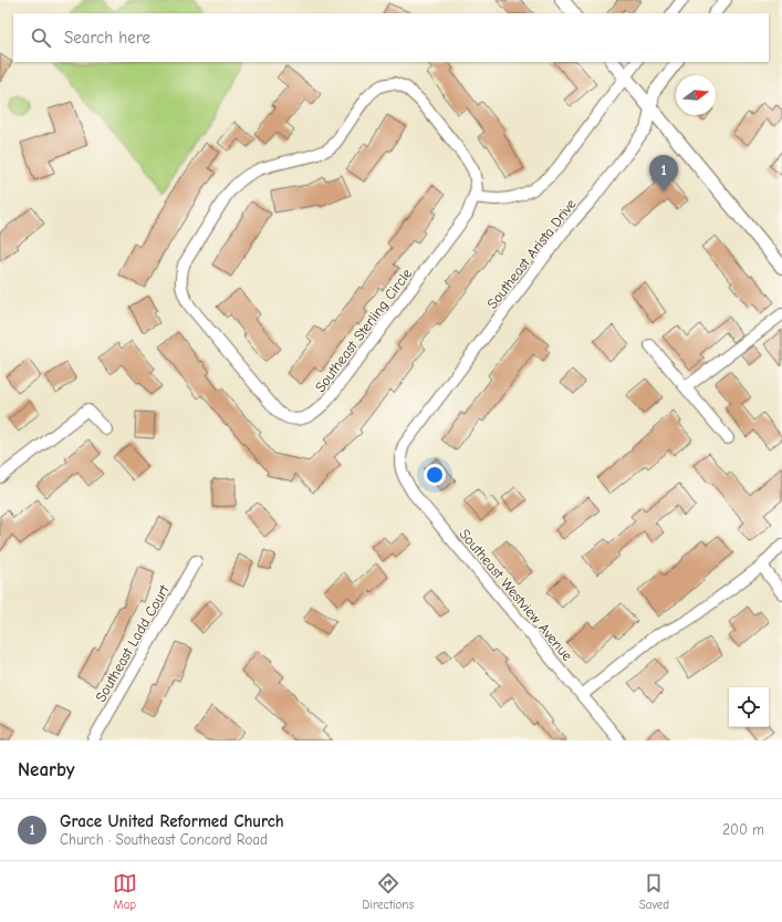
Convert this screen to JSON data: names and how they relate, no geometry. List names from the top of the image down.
{
  "streets": {
    "street": [
      "Southeast Arista Drive",
      "Southeast Sterling Circle",
      "Southeast Westview Avenue",
      "Southeast Ladd Court"
    ]
  },
  "crossings": [
    ["Southeast Arista Drive", "Southeast Westview Avenue"]
  ],
  "north": "right",
  "page": {
    "search": "Search here",
    "pins": "1",
    "heading": "Nearby",
    "list": [
      {
        "mark": "1",
        "name": "Grace United Reformed Church",
        "note": "Church · Southeast Concord Road",
        "value": "200 m"
      }
    ],
    "nav": ["Map", "Directions", "Saved"]
  }
}
